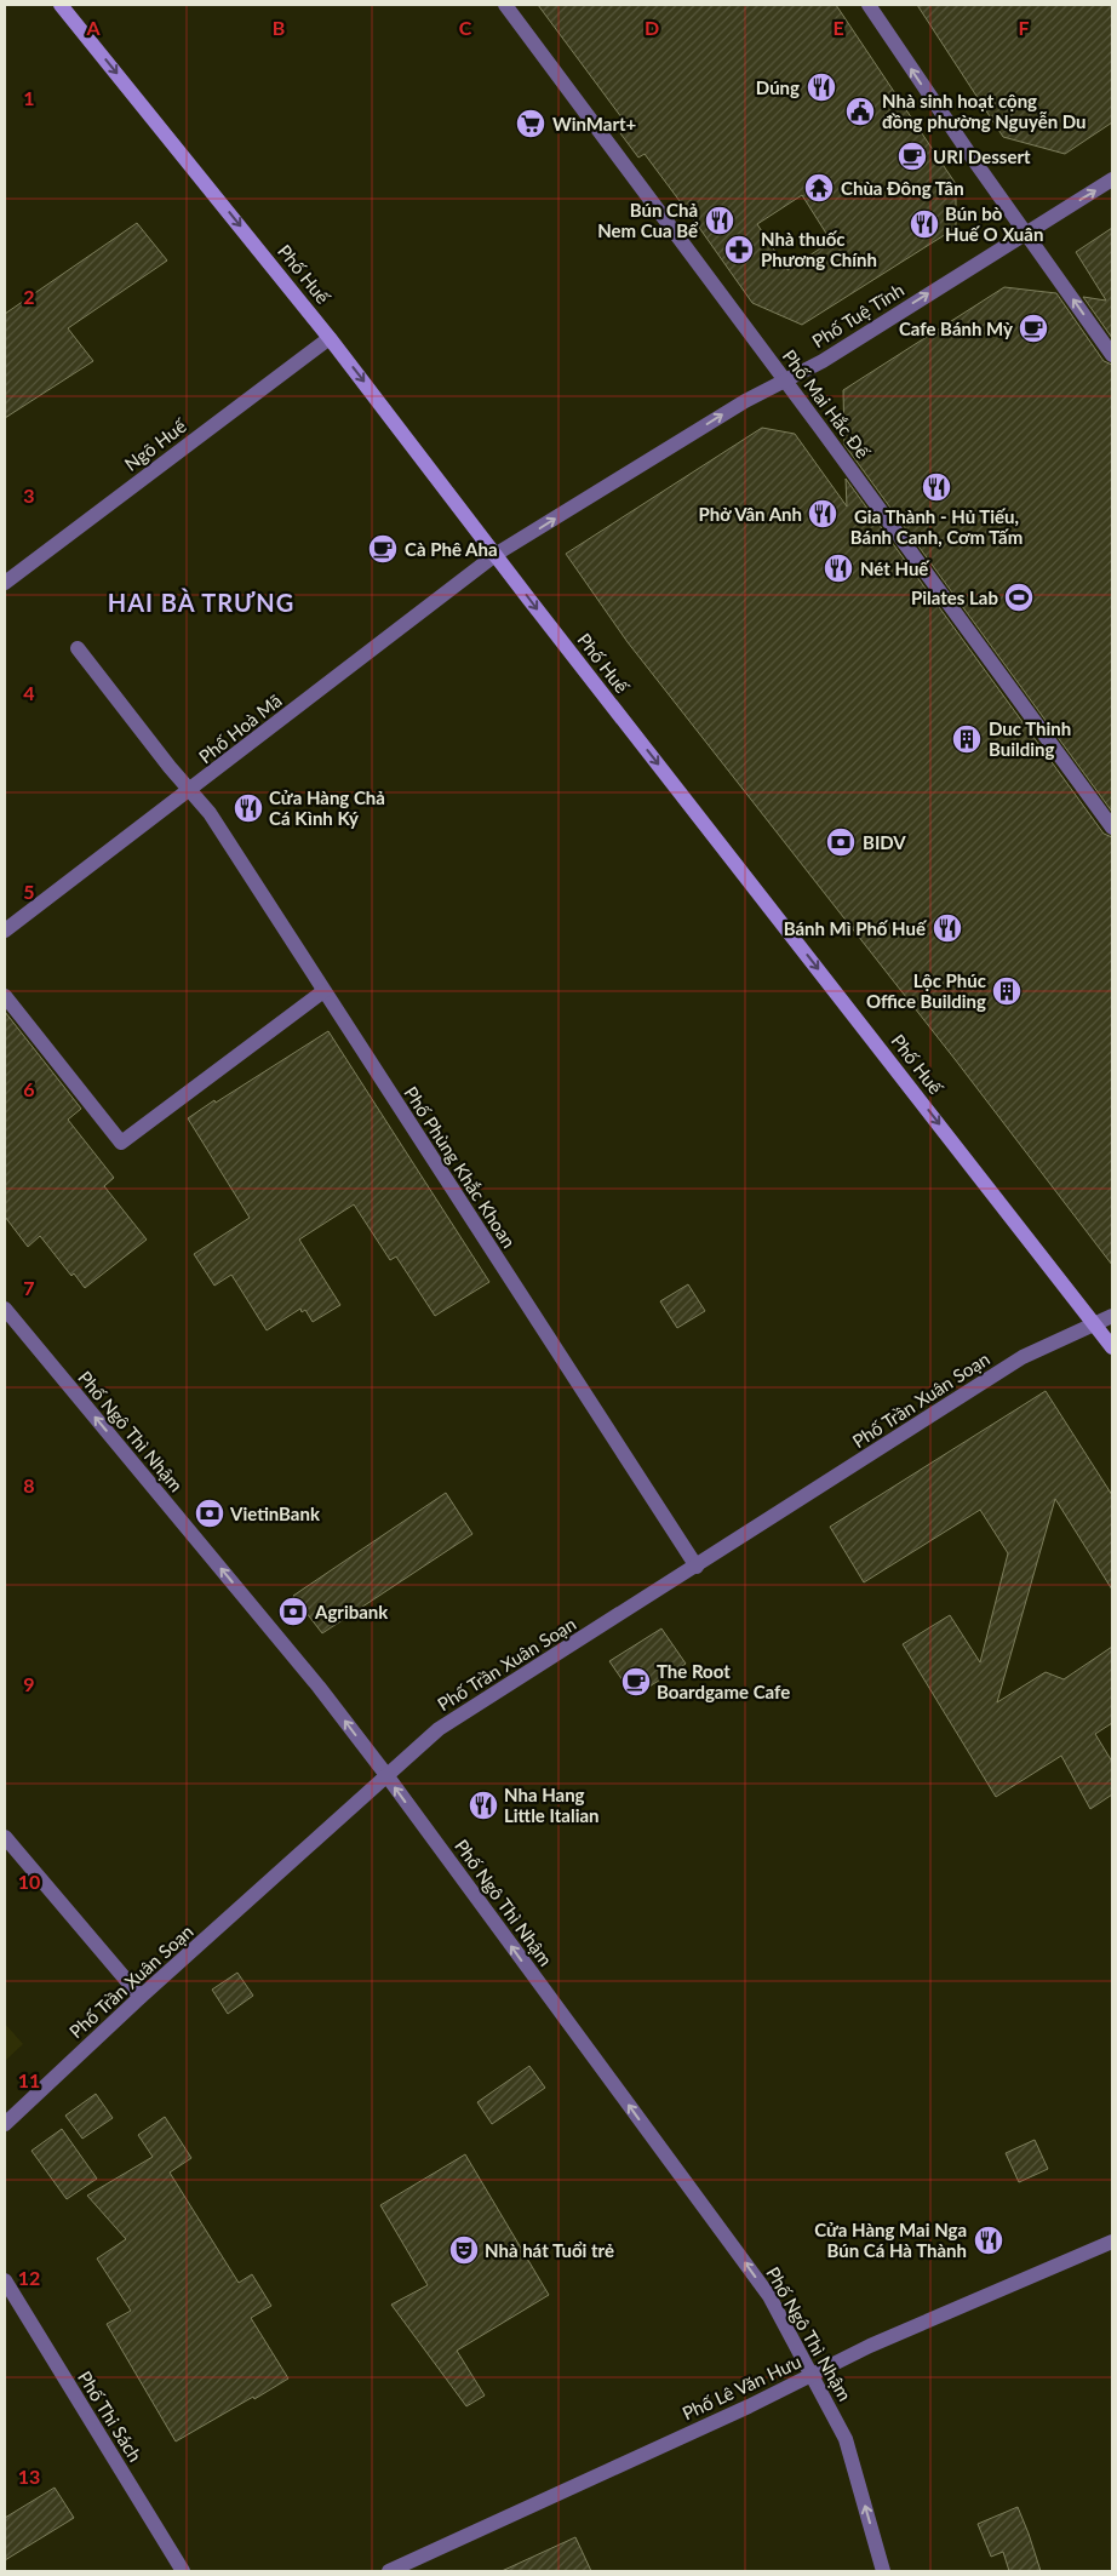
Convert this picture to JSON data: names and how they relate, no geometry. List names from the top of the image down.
{
  "streets": {
    "main road": ["Phố Huế"],
    "street": [
      "Phố Tuệ Tĩnh",
      "Phố Mai Hắc Đế",
      "Ngõ Huế",
      "Phố Hoà Mã",
      "Phố Phùng Khắc Khoan",
      "Phố Trần Xuân Soạn",
      "Phố Ngô Thì Nhậm",
      "Phố Lê Văn Hưu",
      "Phố Thi Sách"
    ]
  },
  "crossings": [
    ["Phố Huế", "Phố Tuệ Tĩnh"],
    ["Phố Huế", "Ngõ Huế"],
    ["Phố Huế", "Phố Hoà Mã"],
    ["Phố Huế", "Phố Trần Xuân Soạn"],
    ["Phố Tuệ Tĩnh", "Phố Mai Hắc Đế"],
    ["Phố Tuệ Tĩnh", "Phố Hoà Mã"],
    ["Phố Hoà Mã", "Phố Phùng Khắc Khoan"],
    ["Phố Phùng Khắc Khoan", "Phố Trần Xuân Soạn"],
    ["Phố Trần Xuân Soạn", "Phố Ngô Thì Nhậm"],
    ["Phố Ngô Thì Nhậm", "Phố Lê Văn Hưu"]
  ],
  "one_way": ["Phố Huế", "Phố Tuệ Tĩnh", "Phố Ngô Thì Nhậm"],
  "districts": ["HAI BÀ TRƯNG"],
  "places": {
    "restaurant": [
      "Dúng",
      "Bún Chả Nem Cua Bể",
      "Bún bò Huế O Xuân",
      "Gia Thành - Hủ Tiếu, Bánh Canh, Cơm Tấm",
      "Phở Vân Anh",
      "Nét Huế",
      "Cửa Hàng Chả Cá Kình Ký",
      "Bánh Mì Phố Huế",
      "Nha Hang Little Italian",
      "Cửa Hàng Mai Nga Bún Cá Hà Thành"
    ],
    "public building": ["Nhà sinh hoạt cộng đồng phường Nguyễn Du"],
    "supermarket": ["WinMart+"],
    "cafe": [
      "URI Dessert",
      "Cafe Bánh Mỳ",
      "Cà Phê Aha",
      "The Root Boardgame Cafe"
    ],
    "temple": ["Chùa Đông Tân"],
    "pharmacy": ["Nhà thuốc Phương Chính"],
    "sports": ["Pilates Lab"],
    "building": ["Duc Thinh Building", "Lộc Phúc Office Building"],
    "bank": ["BIDV", "VietinBank", "Agribank"],
    "theatre": ["Nhà hát Tuổi trẻ"]
  },
  "grid": {
    "columns": [
      "A",
      "B",
      "C",
      "D",
      "E",
      "F"
    ],
    "rows": [
      "1",
      "2",
      "3",
      "4",
      "5",
      "6",
      "7",
      "8",
      "9",
      "10",
      "11",
      "12",
      "13"
    ]
  }
}
